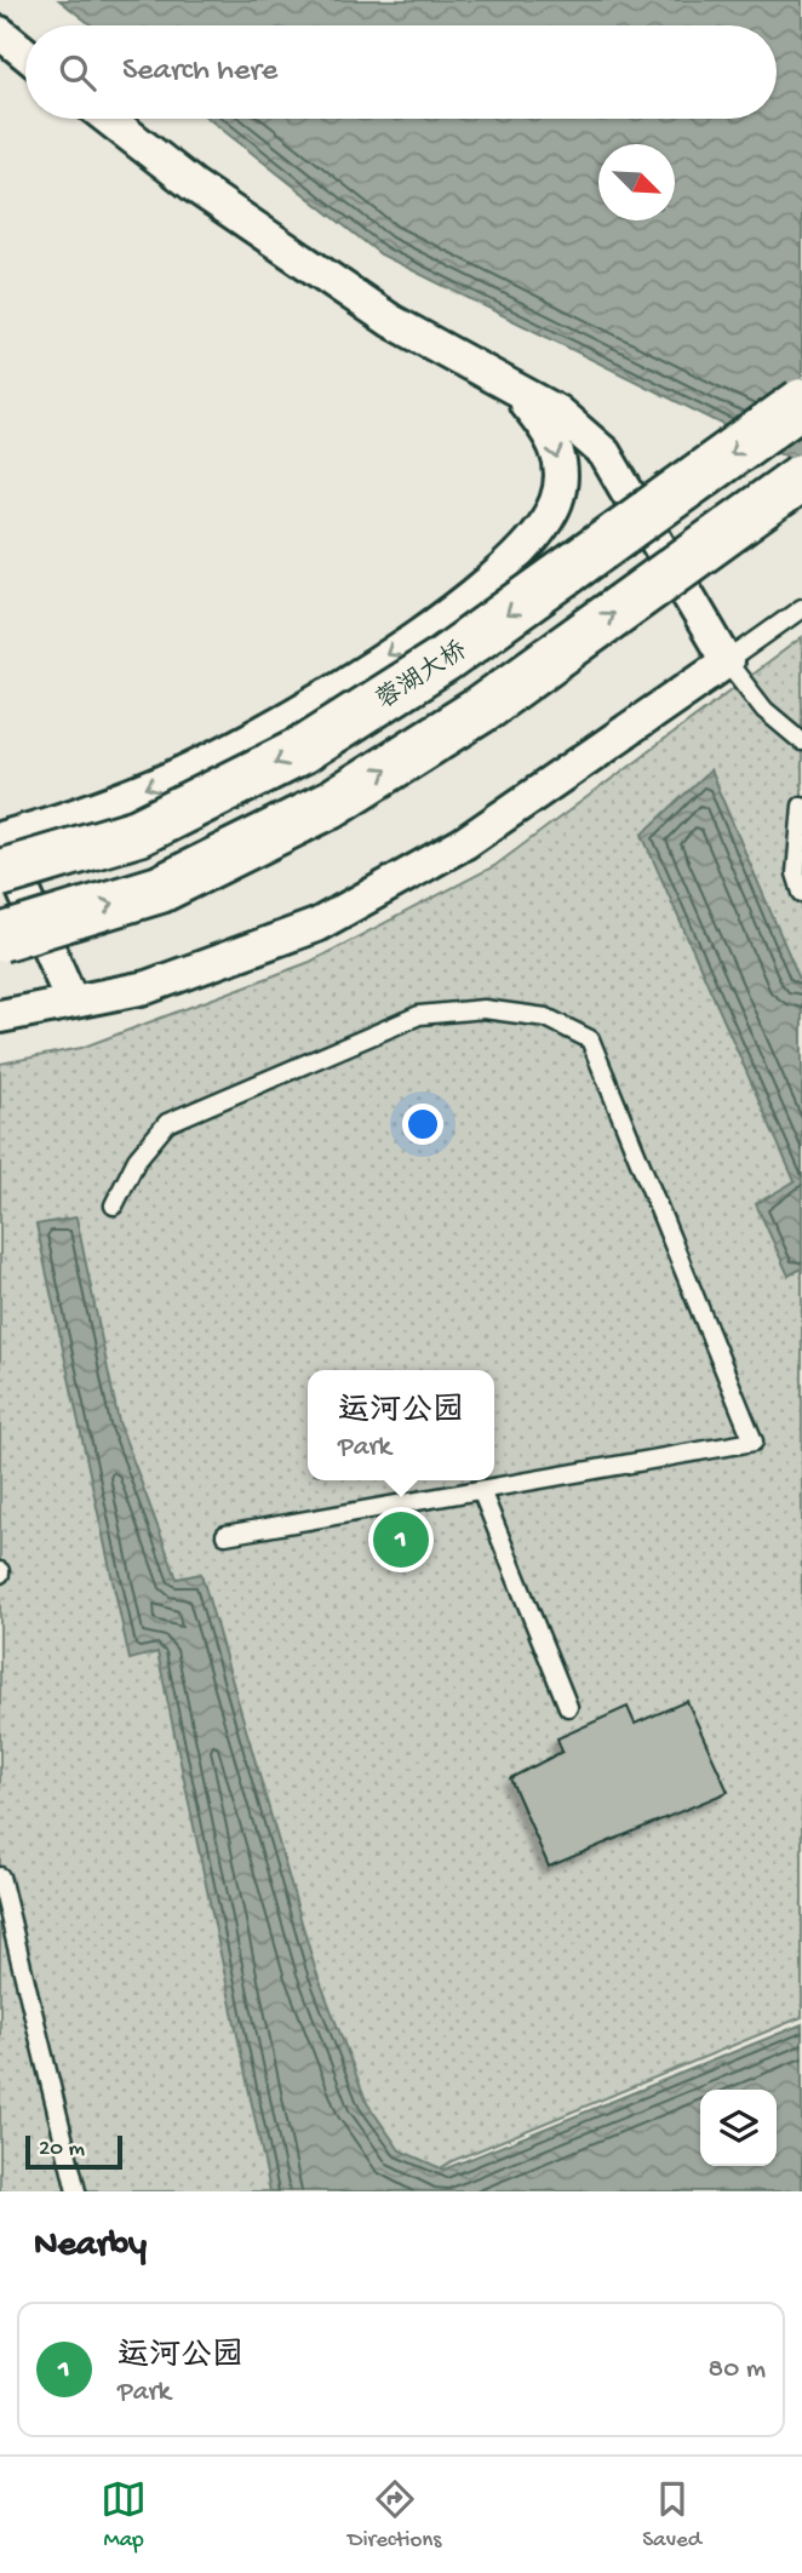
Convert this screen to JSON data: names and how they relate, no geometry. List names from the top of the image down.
{
  "streets": {
    "main road": ["蓉湖大桥"]
  },
  "scale_bar": "20 m",
  "north": "bottom right",
  "page": {
    "search": "Search here",
    "popup": ["运河公园", "Park"],
    "pins": "1",
    "scale": "20 m",
    "heading": "Nearby",
    "list": [
      {
        "mark": "1",
        "name": "运河公园",
        "note": "Park",
        "value": "80 m"
      }
    ],
    "nav": ["Map", "Directions", "Saved"]
  }
}
